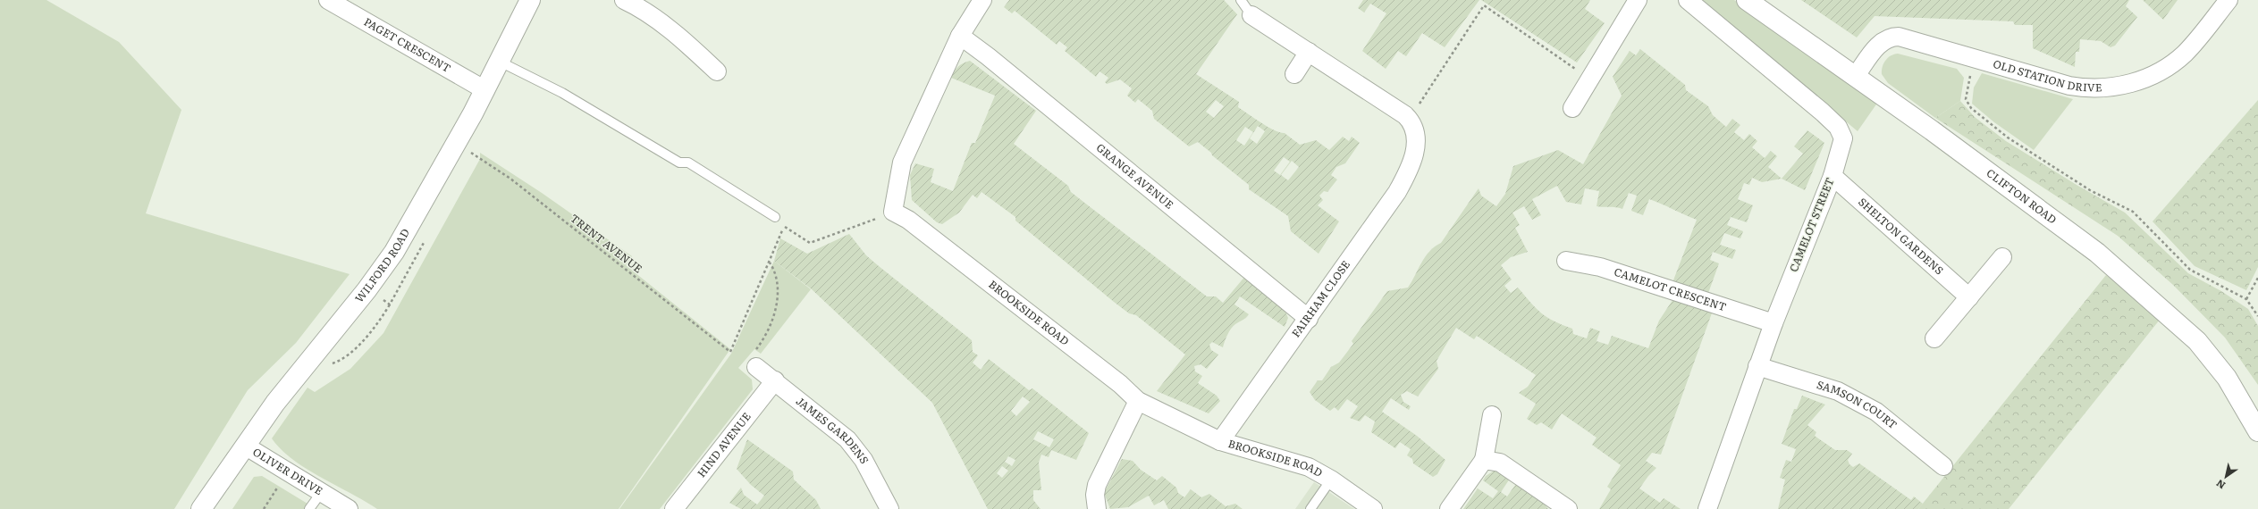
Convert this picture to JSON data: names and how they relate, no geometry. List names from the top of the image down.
{
  "streets": {
    "street": [
      "PAGET CRESCENT",
      "OLD STATION DRIVE",
      "GRANGE AVENUE",
      "CLIFTON ROAD",
      "CAMELOT STREET",
      "SHELTON GARDENS",
      "WILFORD ROAD",
      "CAMELOT CRESCENT",
      "FAIRHAM CLOSE",
      "BROOKSIDE ROAD",
      "SAMSON COURT",
      "JAMES GARDENS",
      "HIND AVENUE",
      "OLIVER DRIVE"
    ],
    "path": ["TRENT AVENUE"]
  },
  "crossings": [
    ["PAGET CRESCENT", "WILFORD ROAD"],
    ["OLD STATION DRIVE", "CLIFTON ROAD"],
    ["GRANGE AVENUE", "FAIRHAM CLOSE"],
    ["CAMELOT STREET", "SHELTON GARDENS"],
    ["CAMELOT STREET", "CAMELOT CRESCENT"],
    ["CAMELOT STREET", "SAMSON COURT"],
    ["WILFORD ROAD", "OLIVER DRIVE"],
    ["FAIRHAM CLOSE", "BROOKSIDE ROAD"],
    ["JAMES GARDENS", "HIND AVENUE"]
  ],
  "north": "bottom left"
}
